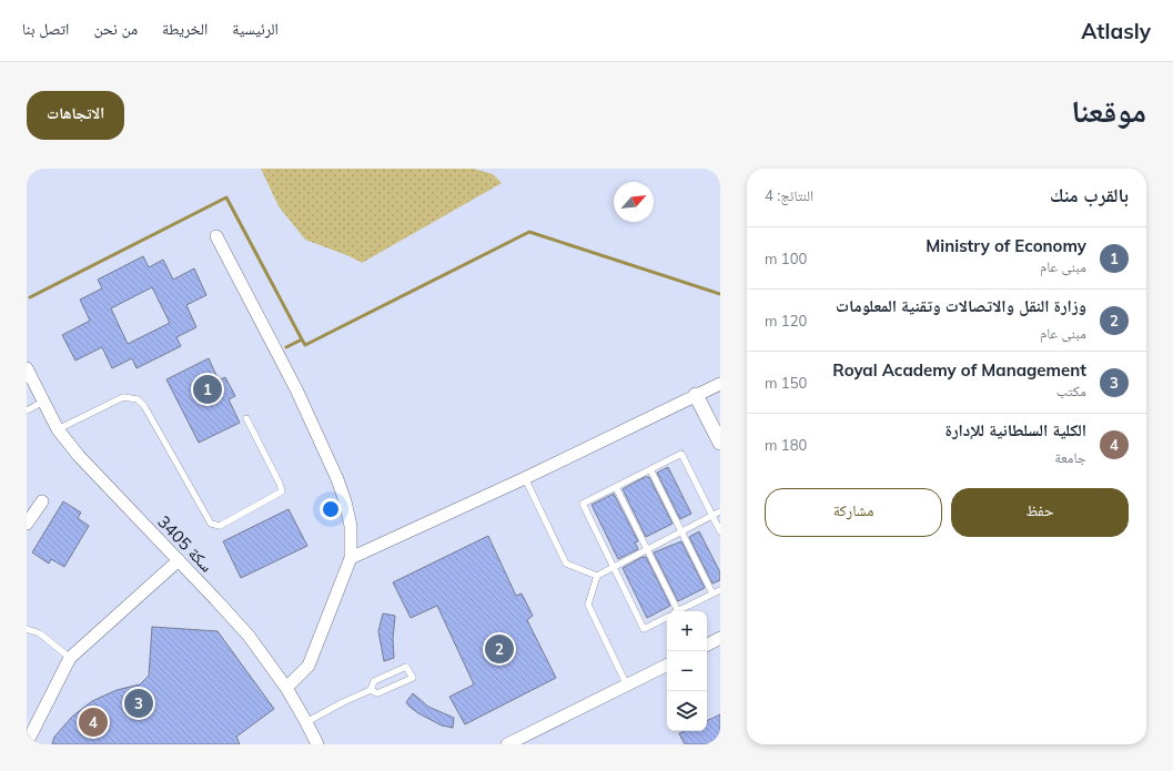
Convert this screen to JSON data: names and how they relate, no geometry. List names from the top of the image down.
{
  "streets": {
    "street": ["سكة 3405"]
  },
  "north": "top right",
  "page": {
    "header": "Atlasly",
    "nav": [
      "الرئيسية",
      "الخريطة",
      "من نحن",
      "اتصل بنا"
    ],
    "title": "موقعنا",
    "buttons": [
      "الاتجاهات",
      ["حفظ", "مشاركة"]
    ],
    "heading": ["بالقرب منك", "النتائج: 4"],
    "list": [
      {
        "mark": "1",
        "name": "Ministry of Economy",
        "note": "مبنى عام",
        "value": "100 m"
      },
      {
        "mark": "2",
        "name": "وزارة النقل والاتصالات وتقنية المعلومات",
        "note": "مبنى عام",
        "value": "120 m"
      },
      {
        "mark": "3",
        "name": "Royal Academy of Management",
        "note": "مكتب",
        "value": "150 m"
      },
      {
        "mark": "4",
        "name": "الكلية السلطانية للإدارة",
        "note": "جامعة",
        "value": "180 m"
      }
    ],
    "pins": [
      "1",
      "2",
      "3",
      "4"
    ],
    "map_buttons": ["+", "−"]
  }
}
